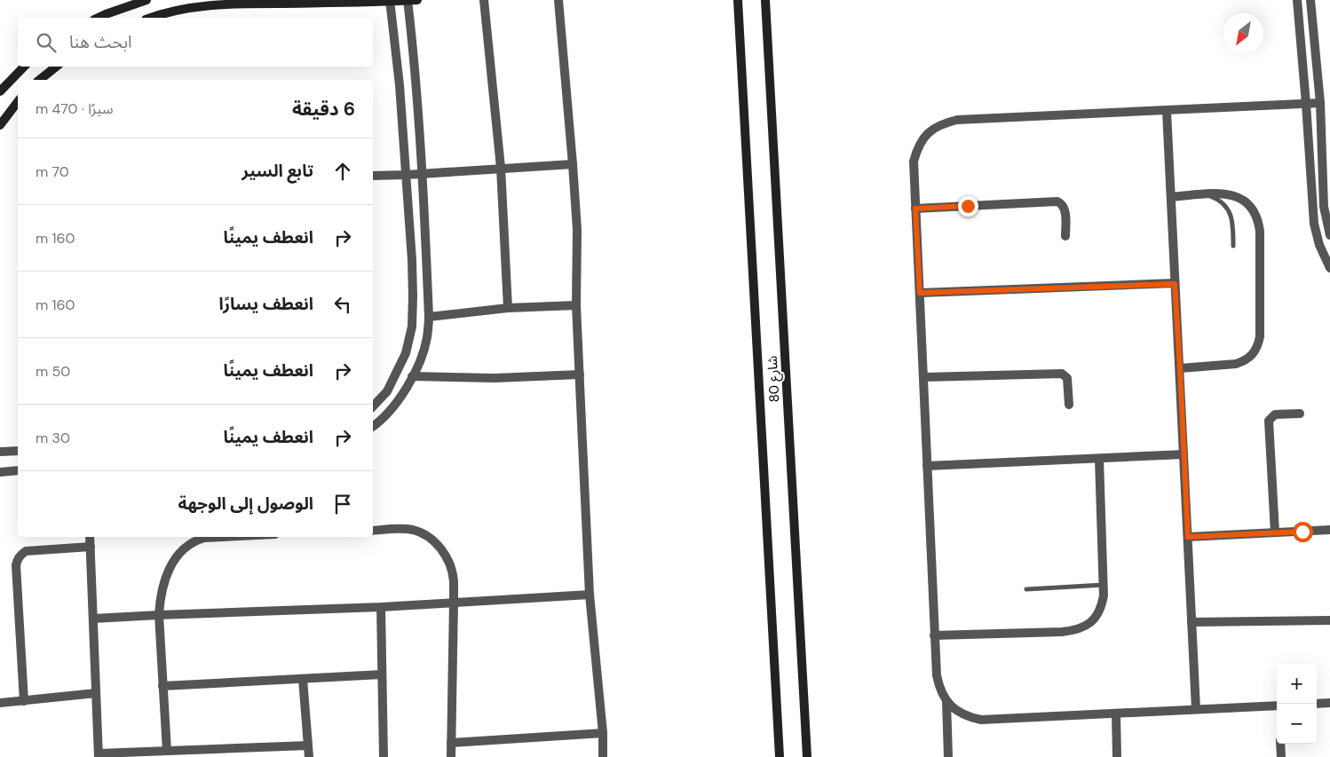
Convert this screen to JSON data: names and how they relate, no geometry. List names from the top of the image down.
{
  "streets": {
    "street": ["شارع 80"]
  },
  "north": "bottom left",
  "page": {
    "search": "ابحث هنا",
    "heading": ["6 دقيقة", "سيرًا · 470 m"],
    "list": [
      ["تابع السير", "70 m"],
      ["انعطف يمينًا", "160 m"],
      ["انعطف يسارًا", "160 m"],
      ["انعطف يمينًا", "50 m"],
      ["انعطف يمينًا", "30 m"],
      "الوصول إلى الوجهة"
    ],
    "map_buttons": ["+", "−"]
  }
}
